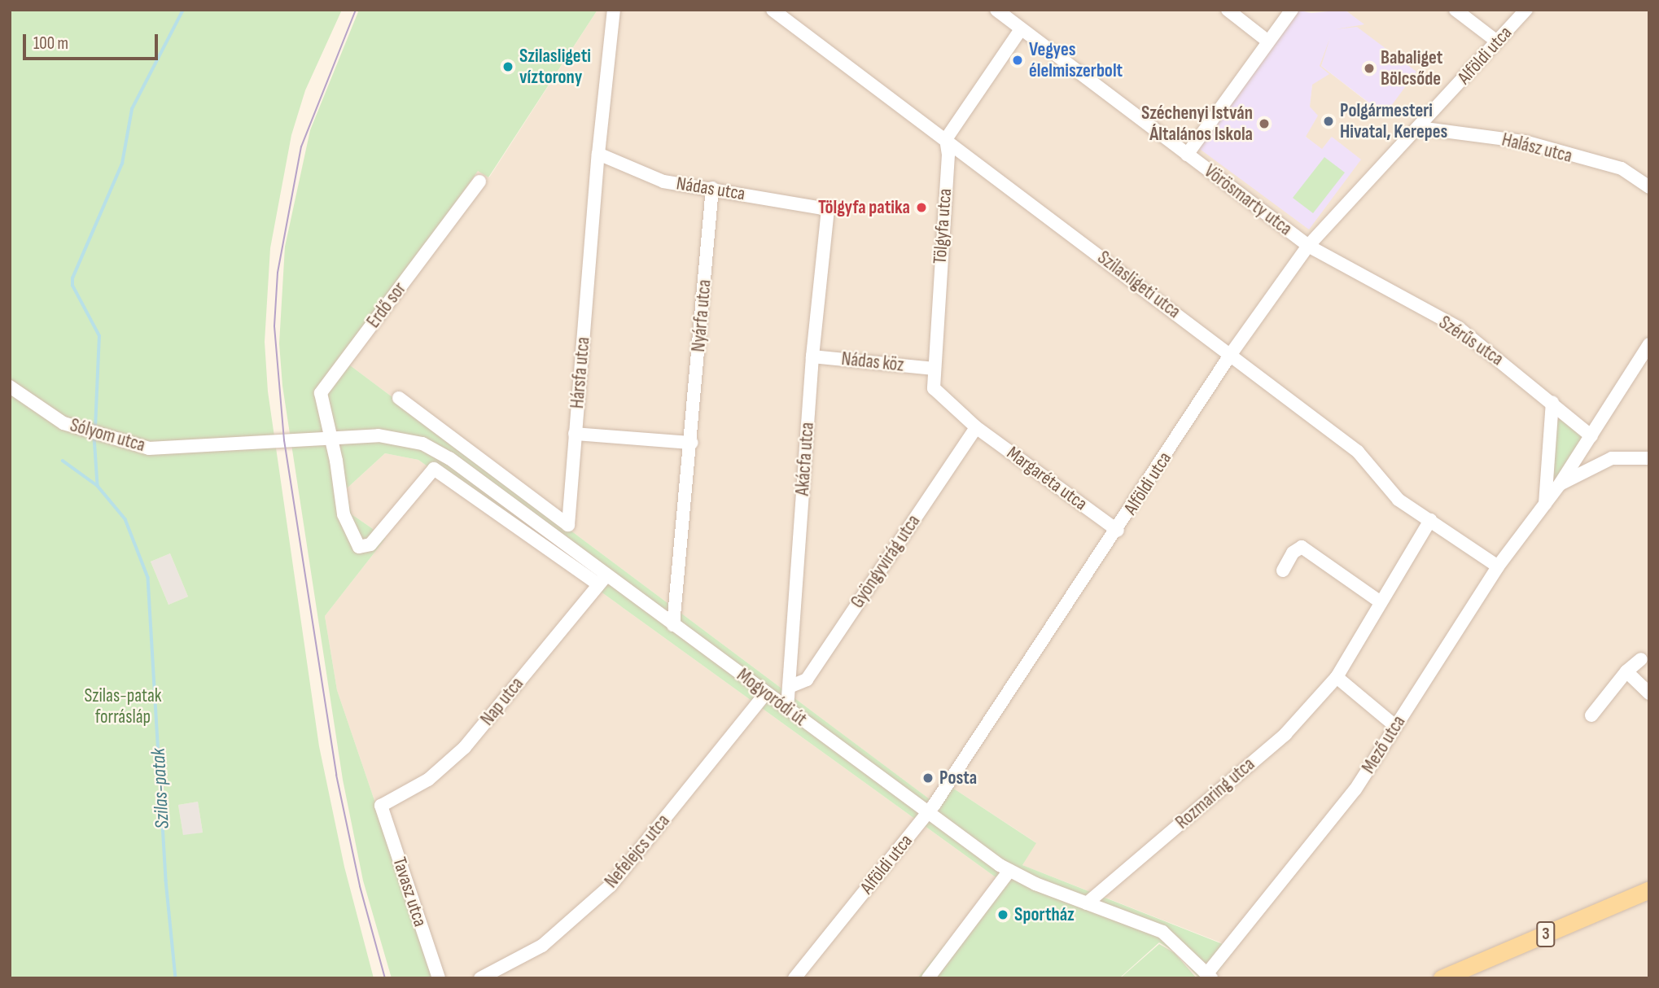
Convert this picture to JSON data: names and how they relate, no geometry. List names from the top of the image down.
{
  "streets": {
    "main road": ["3"],
    "street": [
      "Alföldi utca",
      "Halász utca",
      "Nádas utca",
      "Vörösmarty utca",
      "Tölgyfa utca",
      "Szilasligeti utca",
      "Erdő sor",
      "Nyárfa utca",
      "Szérűs utca",
      "Nádas köz",
      "Hársfa utca",
      "Sólyom utca",
      "Akácfa utca",
      "Margaréta utca",
      "Gyöngyvirág utca",
      "Mogyoródi út",
      "Nap utca",
      "Mező utca",
      "Rozmaring utca",
      "Nefelejcs utca",
      "Tavasz utca"
    ]
  },
  "crossings": [
    ["Alföldi utca", "Halász utca"],
    ["Alföldi utca", "Vörösmarty utca"],
    ["Alföldi utca", "Szilasligeti utca"],
    ["Alföldi utca", "Szérűs utca"],
    ["Alföldi utca", "Margaréta utca"],
    ["Alföldi utca", "Mogyoródi út"],
    ["Nádas utca", "Nyárfa utca"],
    ["Nádas utca", "Hársfa utca"],
    ["Nádas utca", "Akácfa utca"],
    ["Vörösmarty utca", "Szérűs utca"],
    ["Tölgyfa utca", "Szilasligeti utca"],
    ["Tölgyfa utca", "Nádas köz"],
    ["Tölgyfa utca", "Margaréta utca"],
    ["Tölgyfa utca", "Gyöngyvirág utca"],
    ["Szilasligeti utca", "Mező utca"],
    ["Szilasligeti utca", "Rozmaring utca"],
    ["Erdő sor", "Mogyoródi út"],
    ["Nyárfa utca", "Mogyoródi út"],
    ["Szérűs utca", "Mező utca"],
    ["Nádas köz", "Akácfa utca"],
    ["Sólyom utca", "Mogyoródi út"],
    ["Akácfa utca", "Gyöngyvirág utca"],
    ["Akácfa utca", "Mogyoródi út"],
    ["Margaréta utca", "Gyöngyvirág utca"],
    ["Mogyoródi út", "Nap utca"],
    ["Mogyoródi út", "Mező utca"],
    ["Mogyoródi út", "Rozmaring utca"],
    ["Mogyoródi út", "Nefelejcs utca"],
    ["Nap utca", "Tavasz utca"]
  ],
  "water": ["Szilas-patak"],
  "parks": ["Szilas-patak forrásláp"],
  "places": [
    "Vegyes élelmiszerbolt",
    "Szilasligeti víztorony",
    "Babaliget Bölcsőde",
    "Polgármesteri Hivatal, Kerepes",
    "Széchenyi István Általános Iskola",
    "Tölgyfa patika",
    "Posta",
    "Sportház"
  ],
  "scale_bar": "100 m"
}
